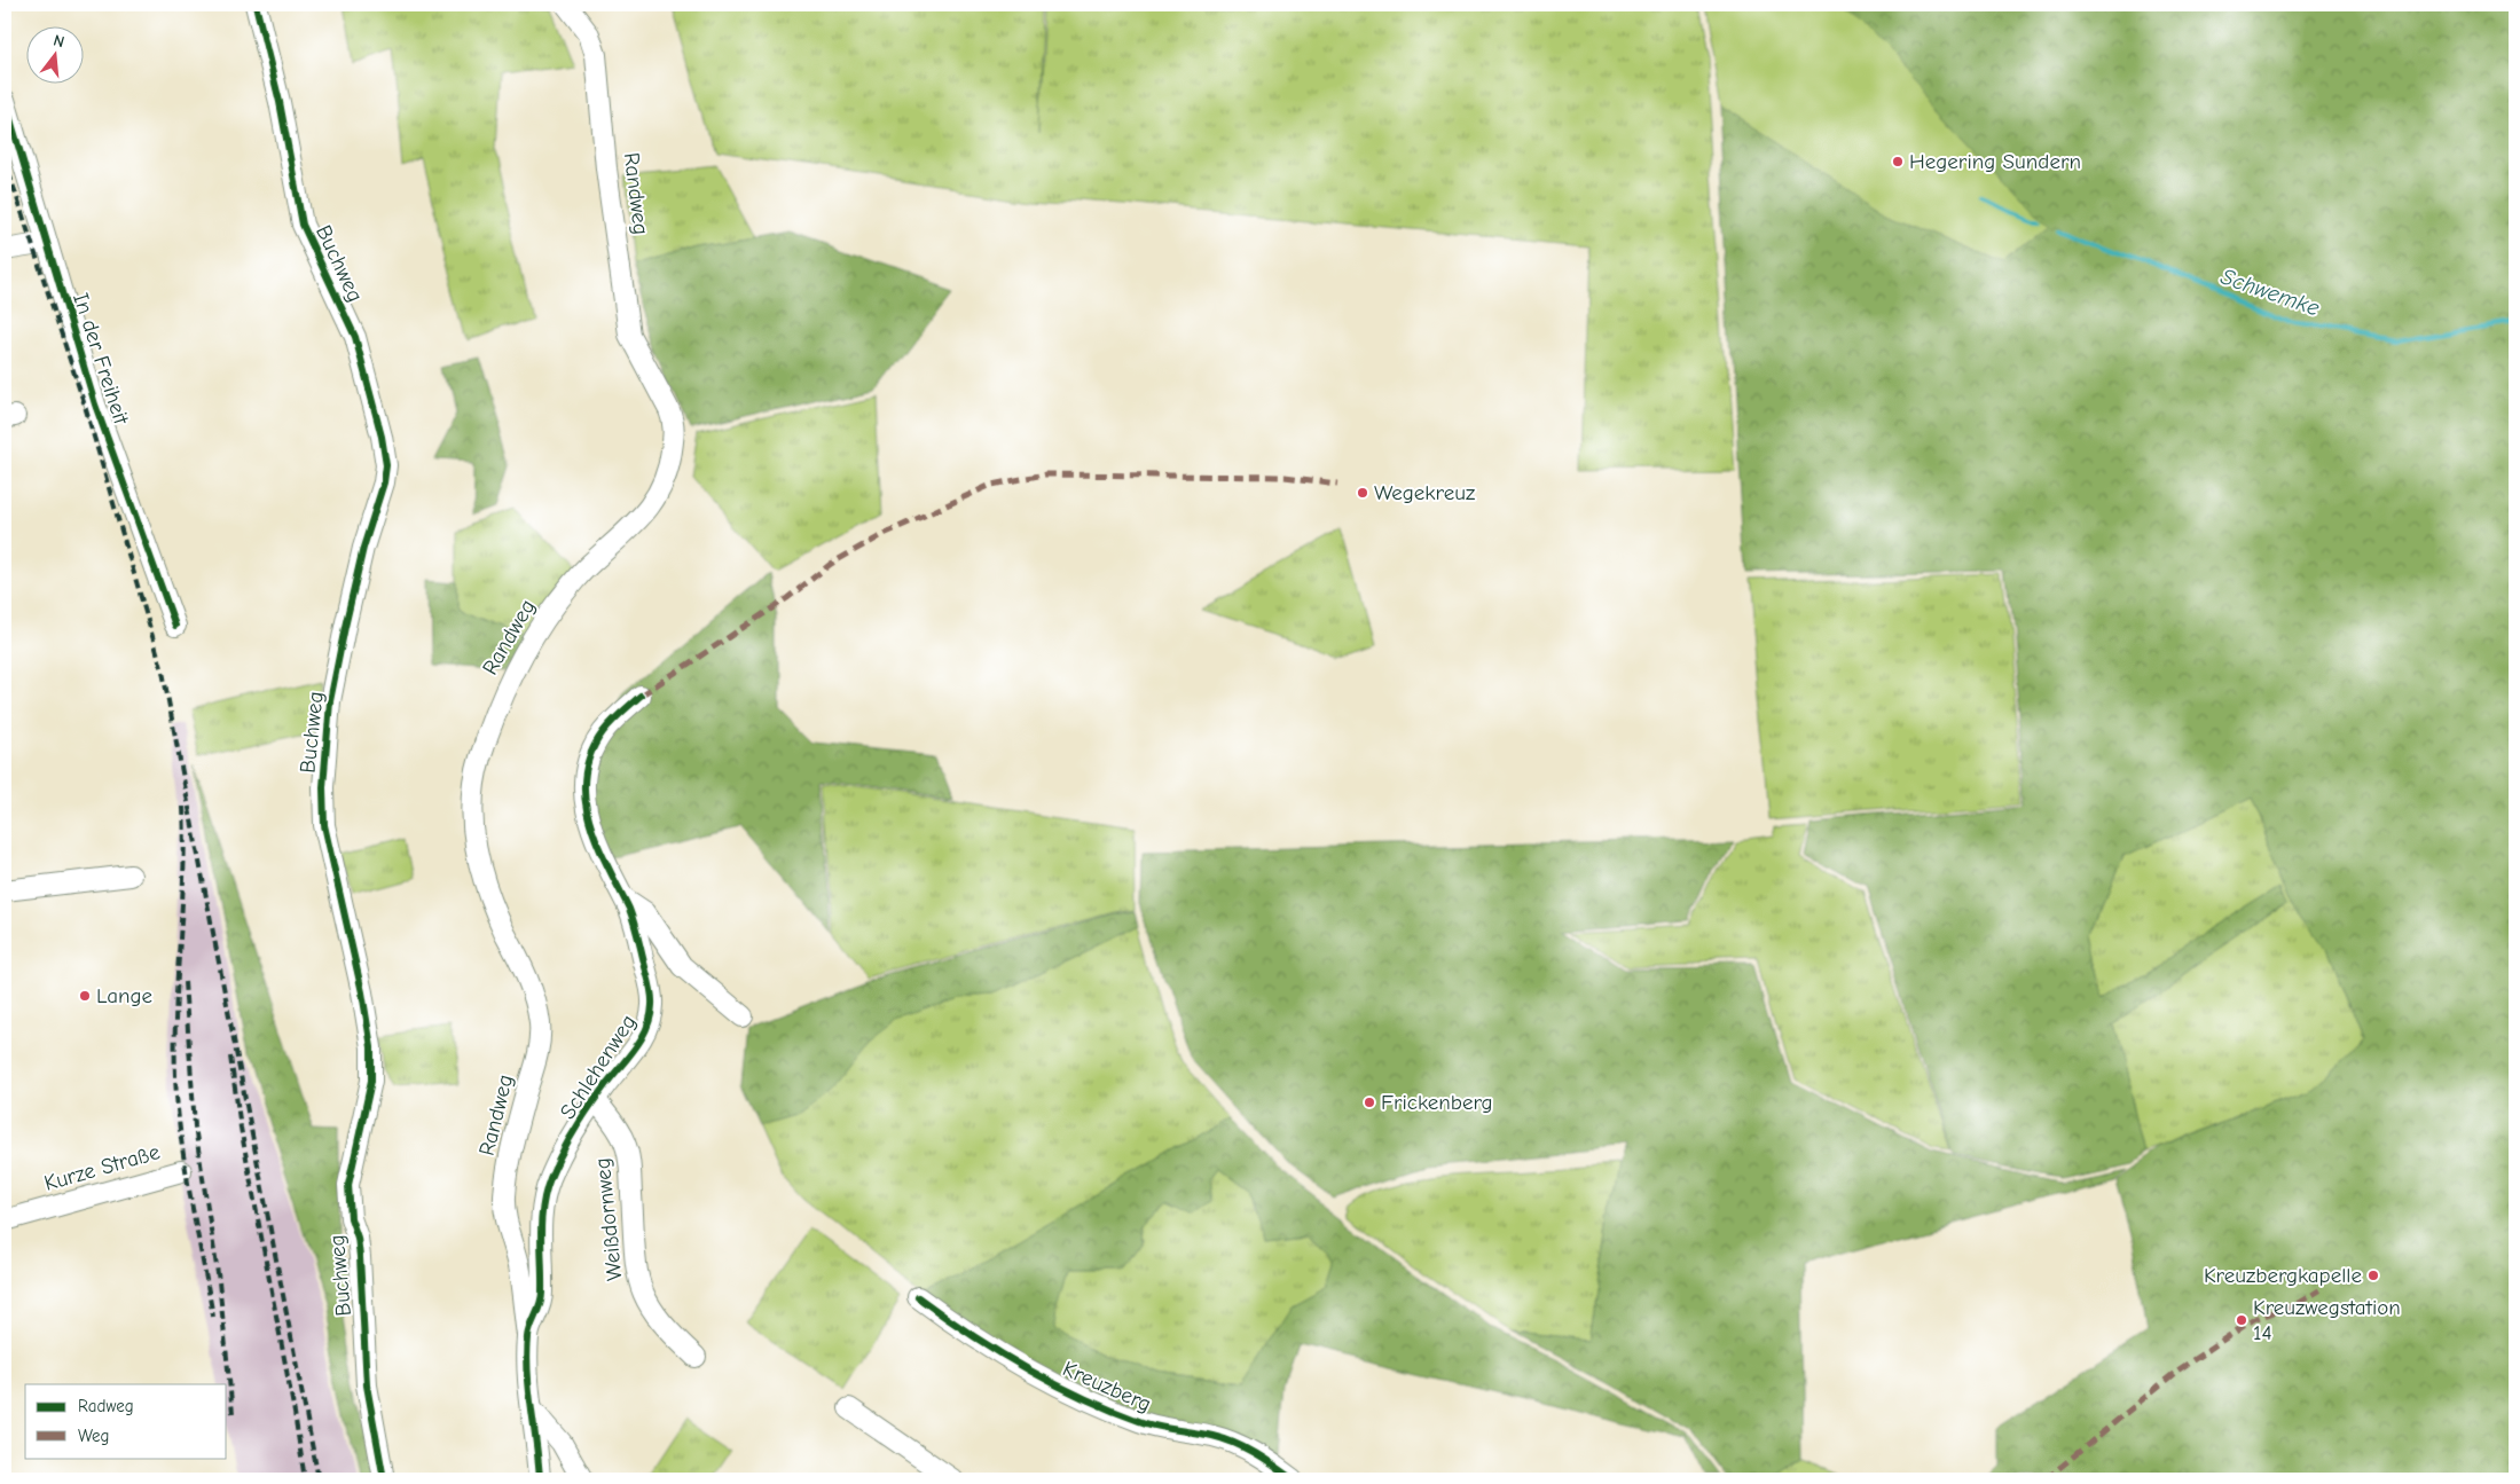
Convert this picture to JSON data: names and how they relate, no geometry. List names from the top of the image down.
{
  "streets": {
    "street": [
      "Randweg",
      "Buchweg",
      "In der Freiheit",
      "Schlehenweg",
      "Kurze Straße",
      "Weißdornweg",
      "Kreuzberg"
    ]
  },
  "crossings": [
    ["Randweg", "Schlehenweg"],
    ["Schlehenweg", "Weißdornweg"]
  ],
  "water": ["Schwemke"],
  "places": [
    "Hegering Sundern",
    "Wegekreuz",
    "Lange",
    "Frickenberg",
    "Kreuzbergkapelle",
    "Kreuzwegstation 14"
  ],
  "legend": ["Radweg", "Weg"],
  "north": "top"
}
